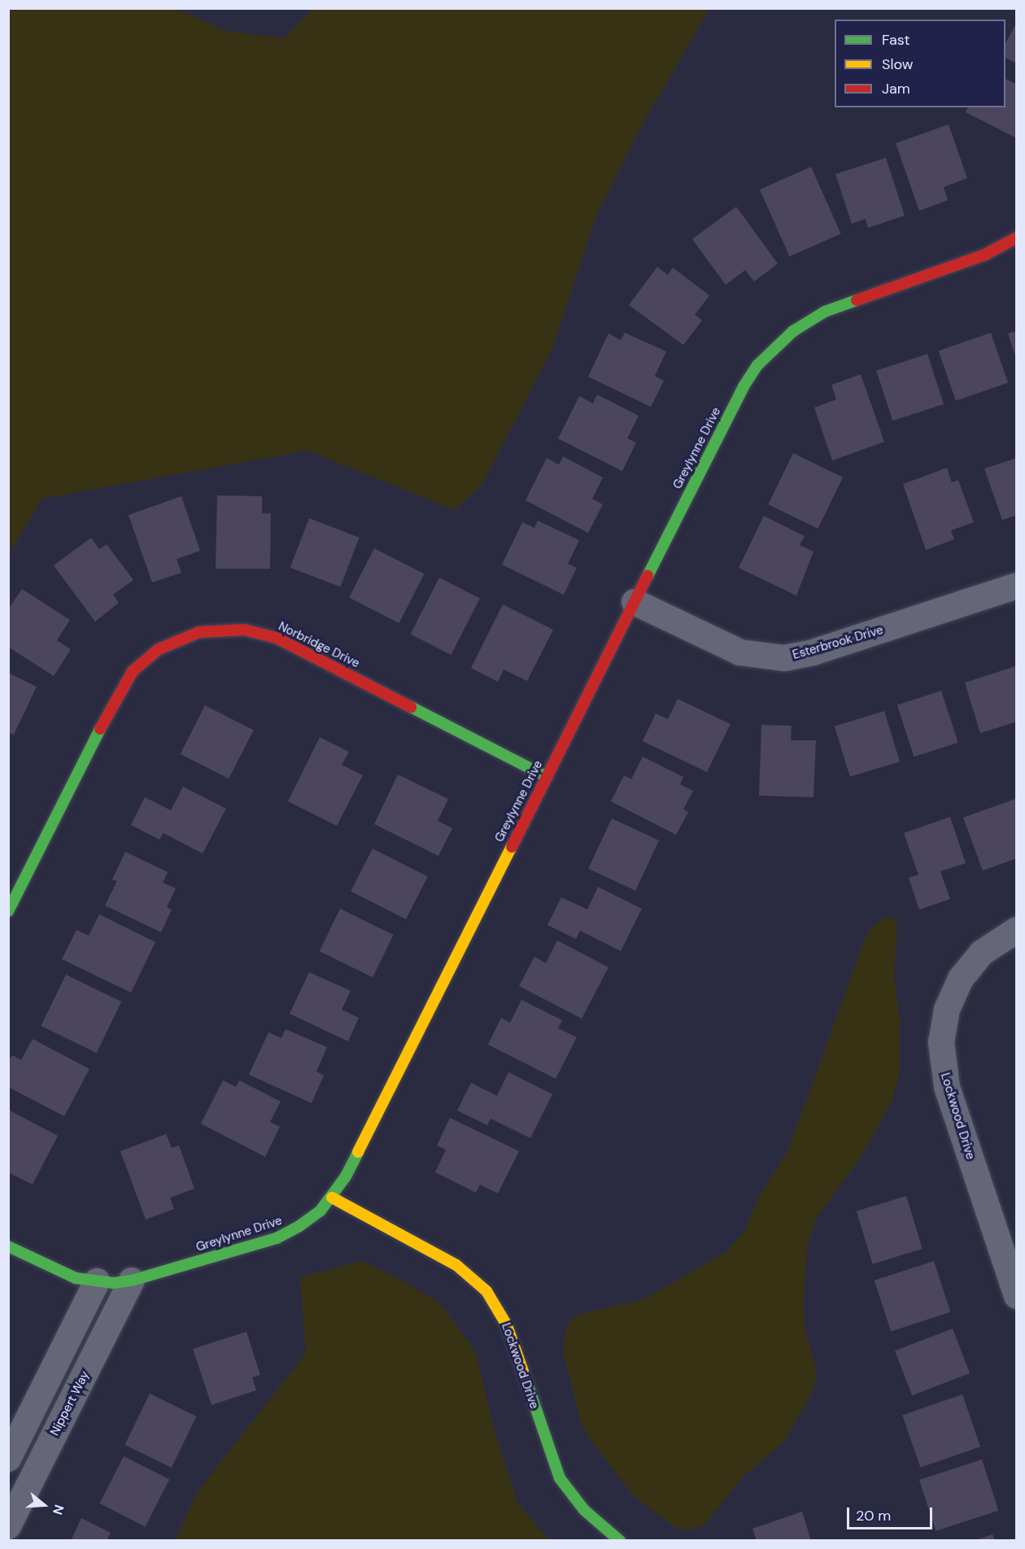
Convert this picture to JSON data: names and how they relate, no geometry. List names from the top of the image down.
{
  "streets": {
    "street": [
      "Greylynne Drive",
      "Esterbrook Drive",
      "Norbridge Drive",
      "Lockwood Drive",
      "Nippert Way"
    ]
  },
  "crossings": [
    ["Greylynne Drive", "Esterbrook Drive"],
    ["Greylynne Drive", "Norbridge Drive"],
    ["Greylynne Drive", "Lockwood Drive"],
    ["Greylynne Drive", "Nippert Way"]
  ],
  "legend": ["Fast", "Slow", "Jam"],
  "scale_bar": "20 m",
  "north": "right"
}
